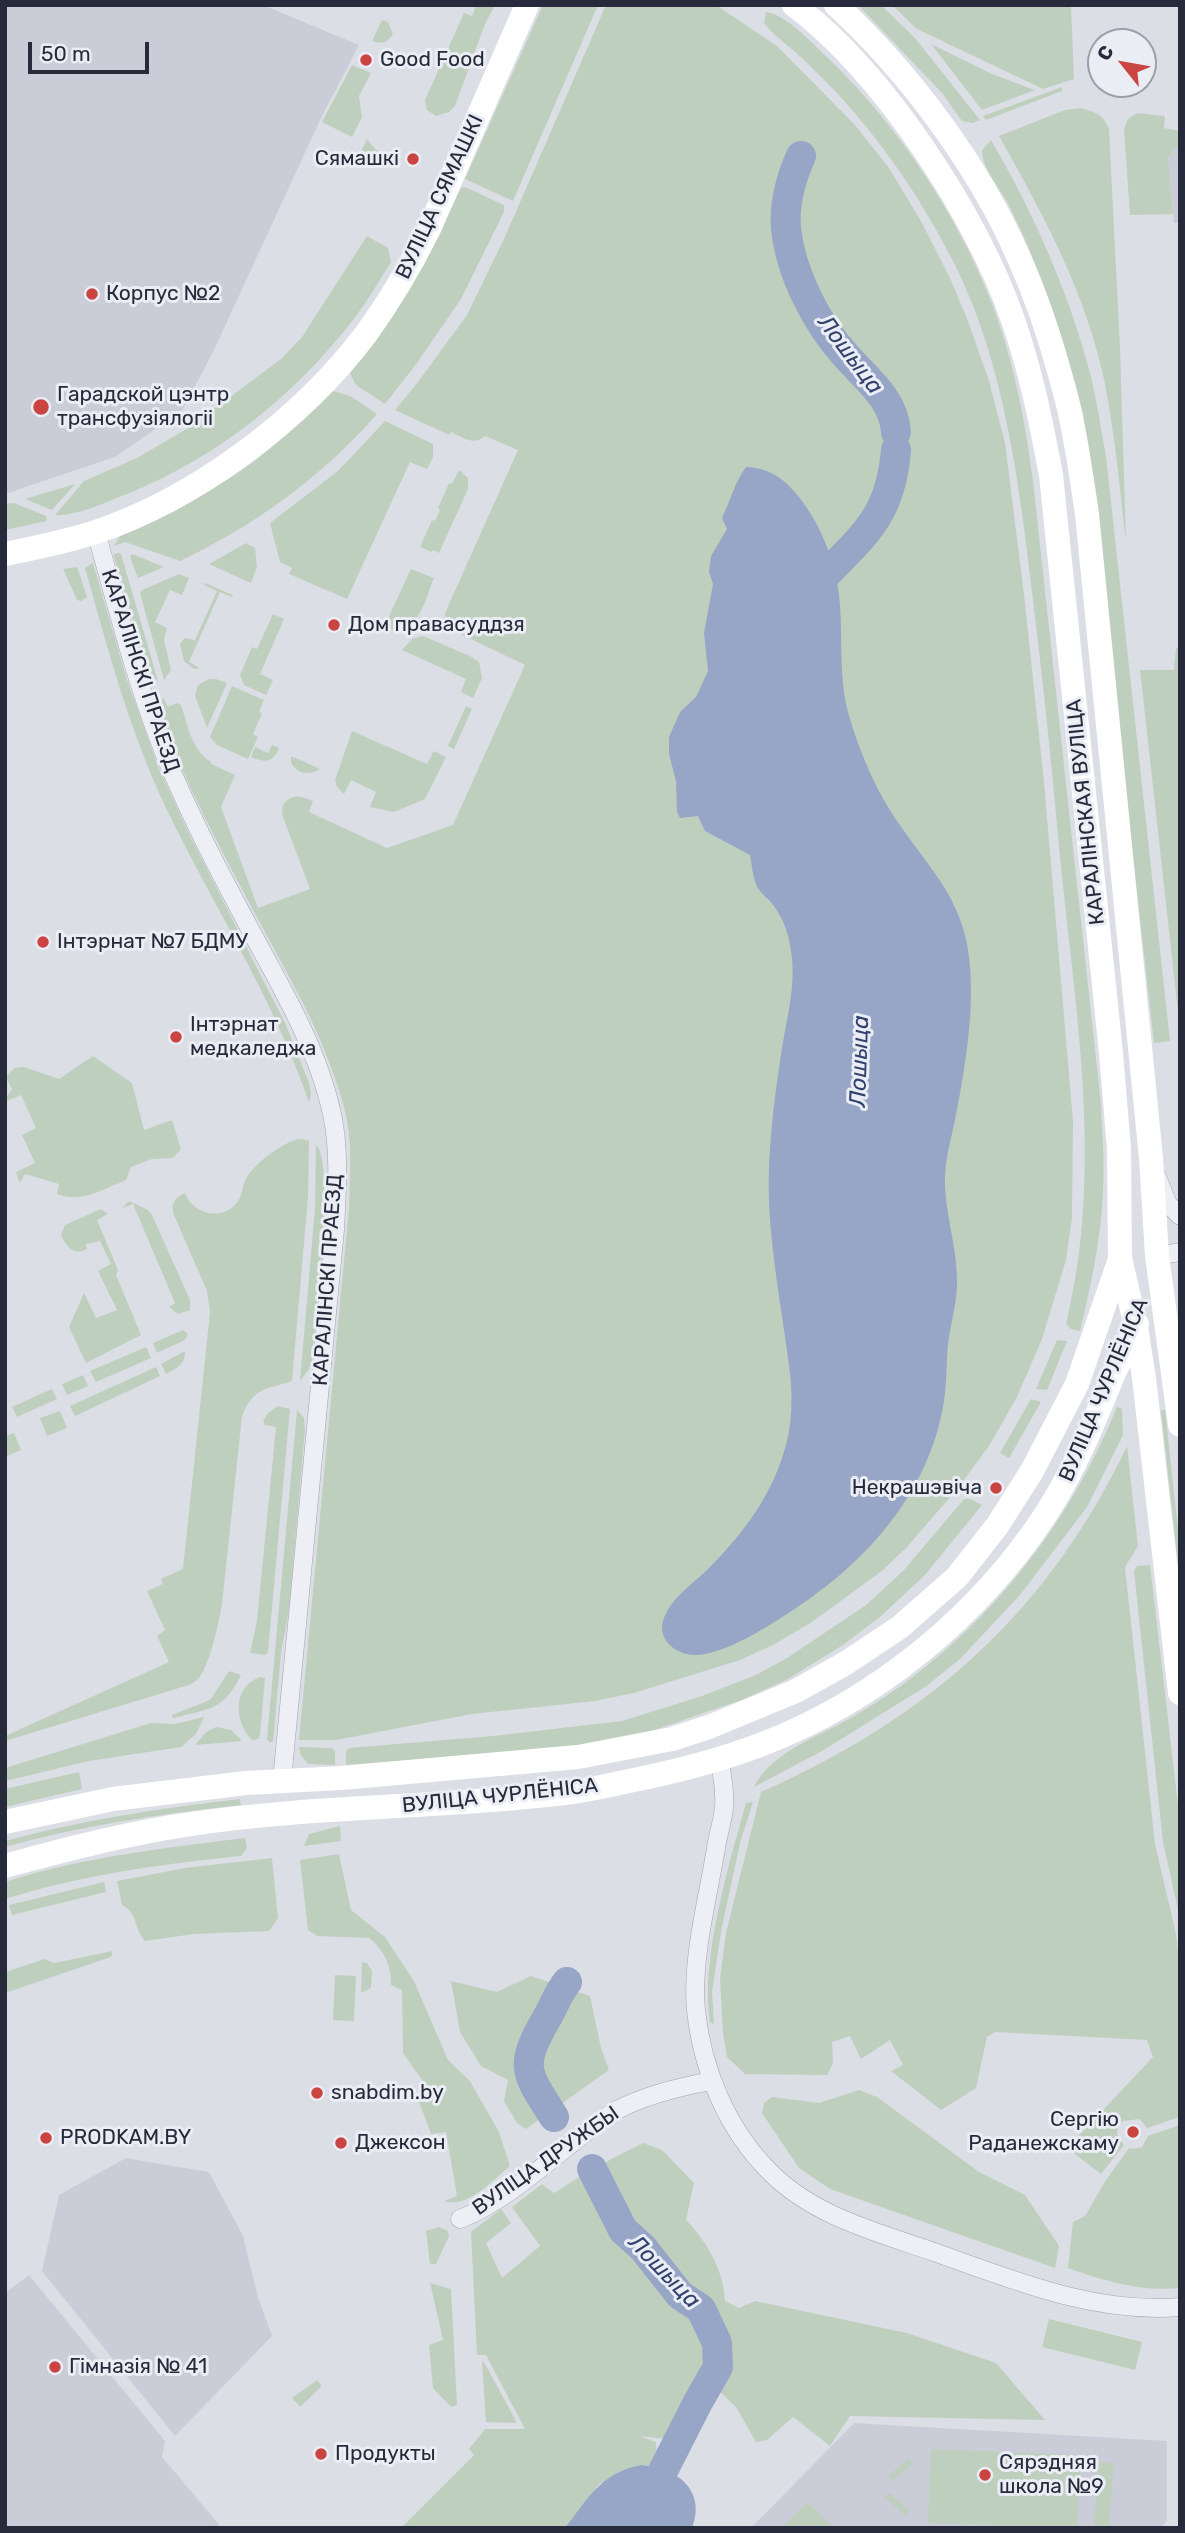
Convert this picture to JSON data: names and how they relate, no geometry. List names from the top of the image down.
{
  "streets": {
    "main road": ["ВУЛІЦА СЯМАШКІ", "КАРАЛІНСКАЯ ВУЛІЦА", "ВУЛІЦА ЧУРЛЁНІСА"],
    "street": ["КАРАЛІНСКІ ПРАЕЗД", "ВУЛІЦА ДРУЖБЫ"]
  },
  "crossings": [
    ["ВУЛІЦА СЯМАШКІ", "КАРАЛІНСКІ ПРАЕЗД"],
    ["КАРАЛІНСКІ ПРАЕЗД", "ВУЛІЦА ЧУРЛЁНІСА"],
    ["КАРАЛІНСКАЯ ВУЛІЦА", "ВУЛІЦА ЧУРЛЁНІСА"]
  ],
  "water": ["Лошыца"],
  "places": [
    "Good Food",
    "Сямашкі",
    "Корпус №2",
    "Гарадской цэнтр трансфузіялогіі",
    "Дом правасуддзя",
    "Інтэрнат №7 БДМУ",
    "Інтэрнат медкаледжа",
    "Некрашэвіча",
    "snabdim.by",
    "Сергію Раданежскаму",
    "PRODKAM.BY",
    "Джексон",
    "Гімназія № 41",
    "Продукты",
    "Сярэдняя школа №9"
  ],
  "scale_bar": "50 m",
  "north": "top left"
}
